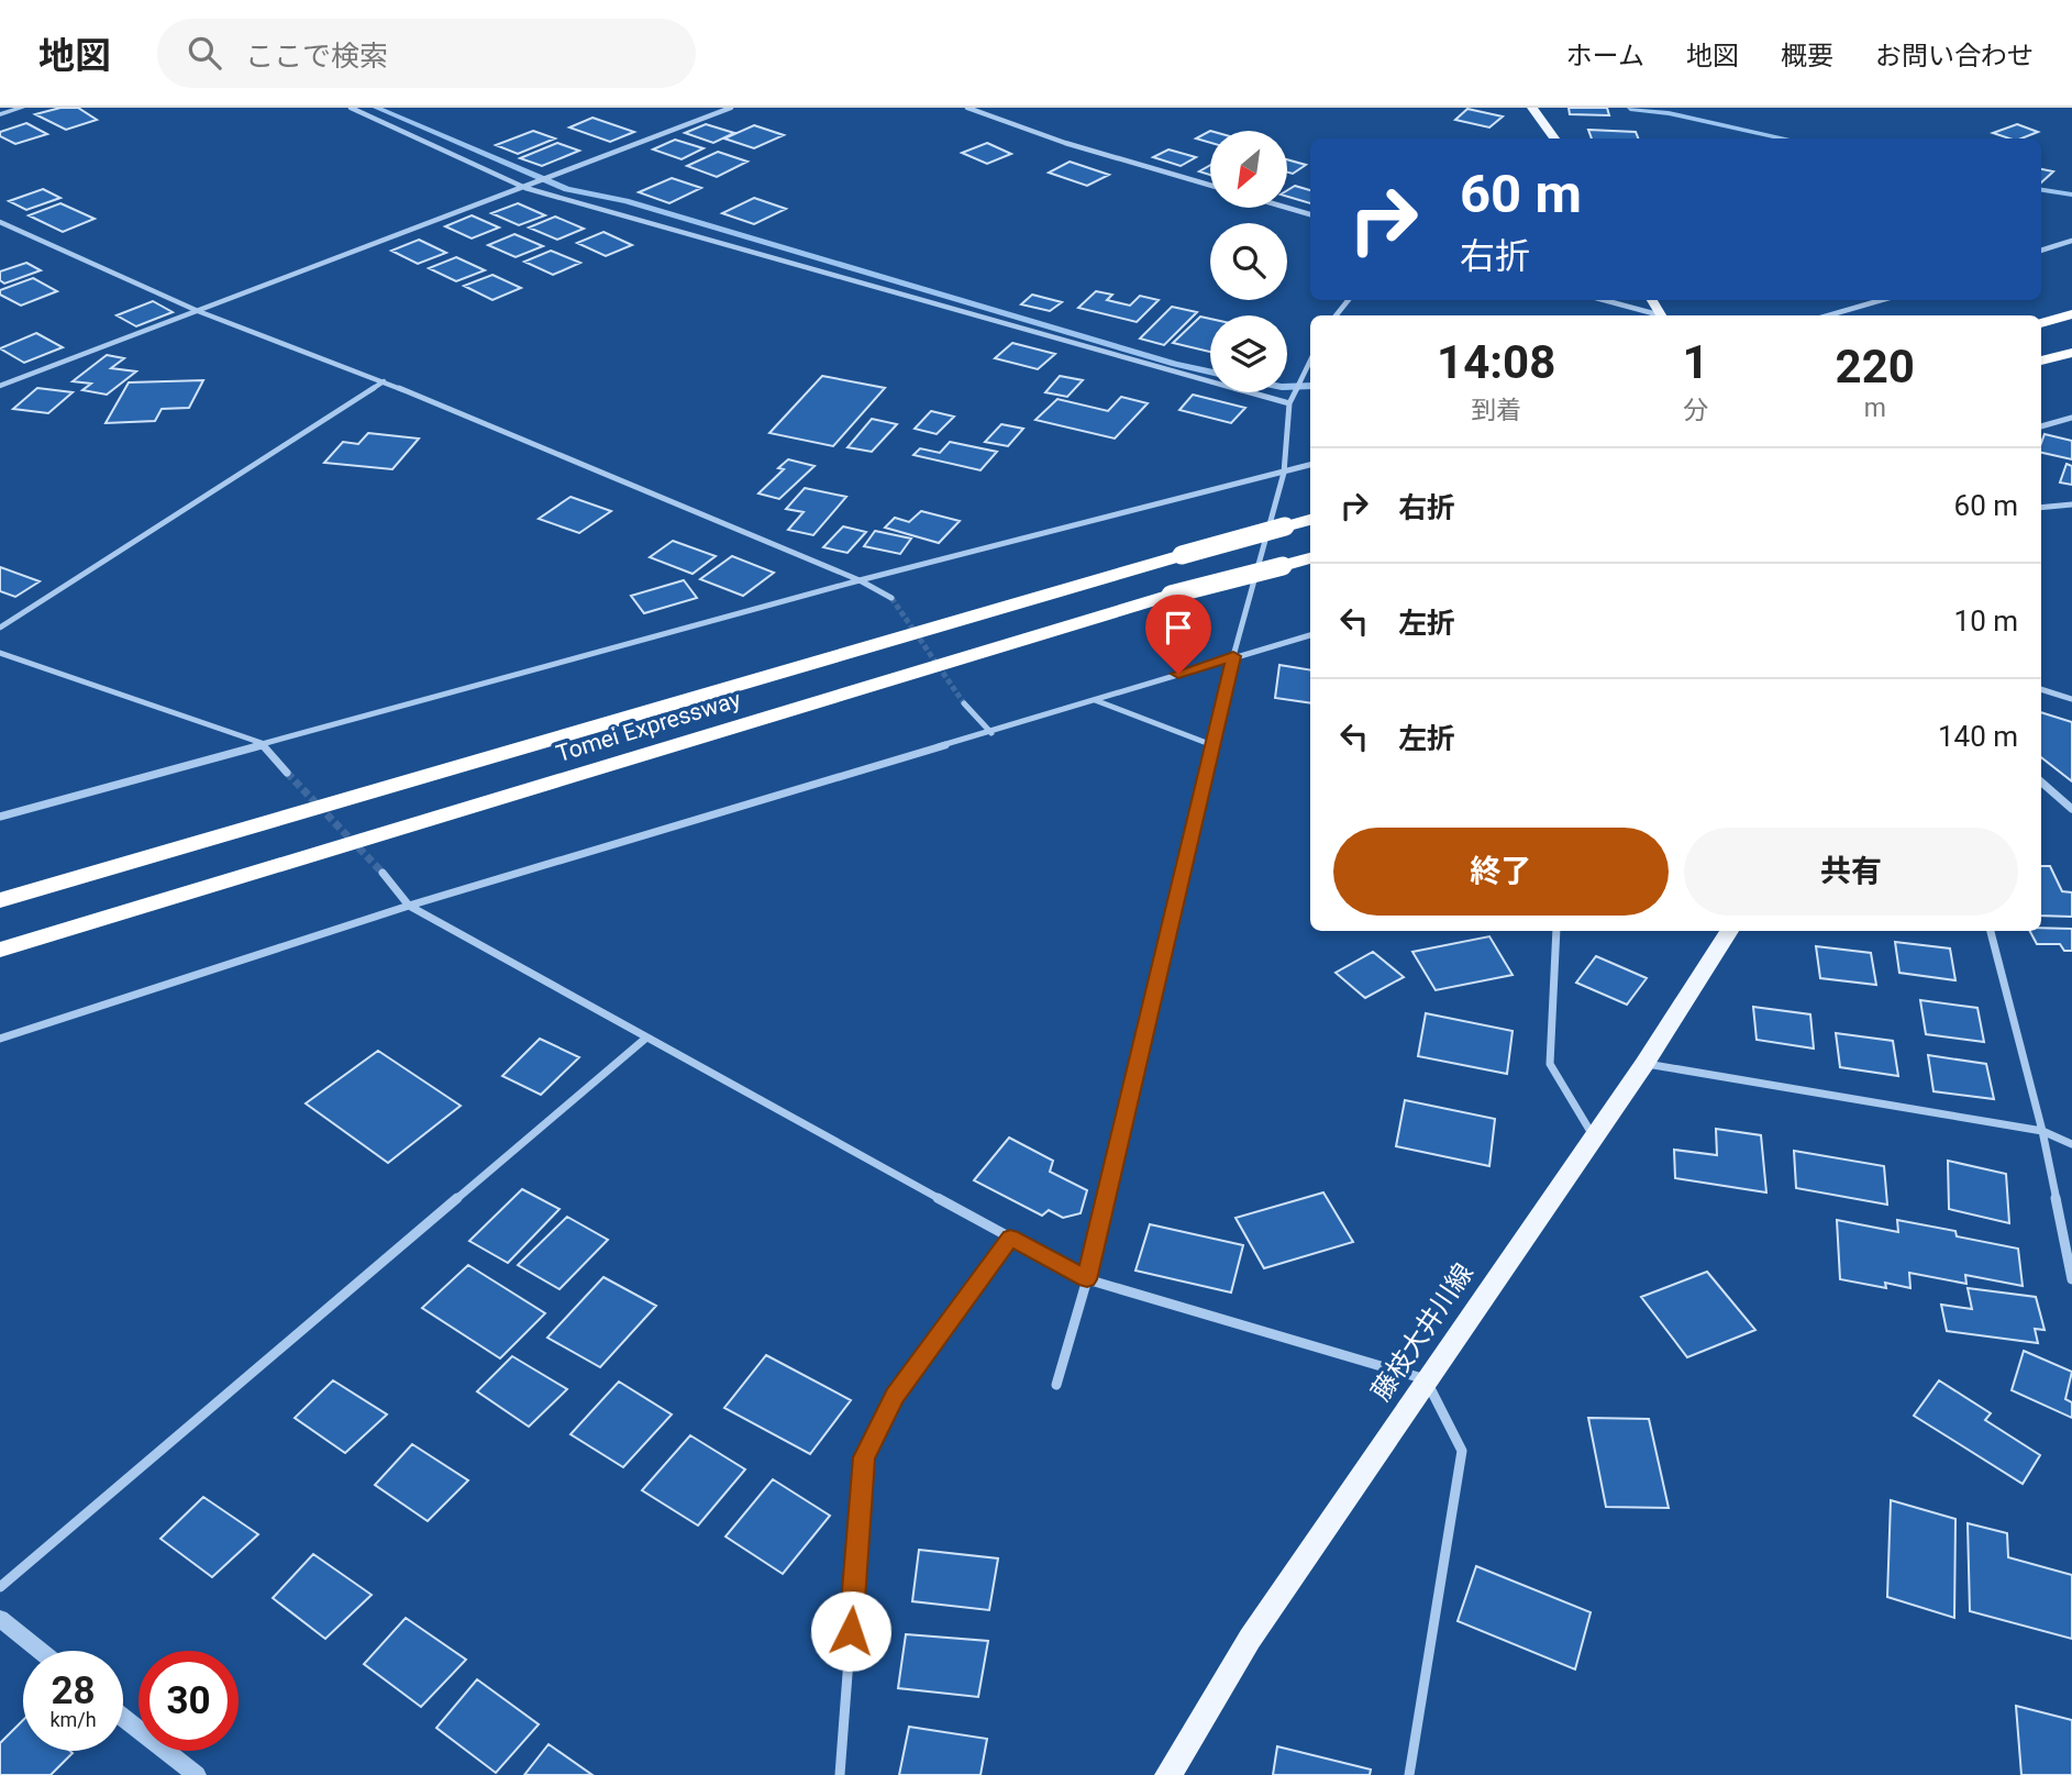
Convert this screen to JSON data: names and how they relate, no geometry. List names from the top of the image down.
{
  "streets": {
    "highway": ["Tomei Expressway"],
    "main road": ["藤枝大井川線"]
  },
  "north": "bottom left",
  "page": {
    "header": "地図",
    "search": "ここで検索",
    "nav": [
      "ホーム",
      "地図",
      "概要",
      "お問い合わせ"
    ],
    "turn": ["60 m", "右折"],
    "eta": [
      "14:08",
      "到着",
      "1",
      "分",
      "220",
      "m"
    ],
    "list": [
      {
        "name": "右折",
        "value": "60 m"
      },
      {
        "name": "左折",
        "value": "10 m"
      },
      {
        "name": "左折",
        "value": "140 m"
      }
    ],
    "buttons": ["終了", "共有"],
    "speed": "28 km/h",
    "limit": "30"
  }
}
